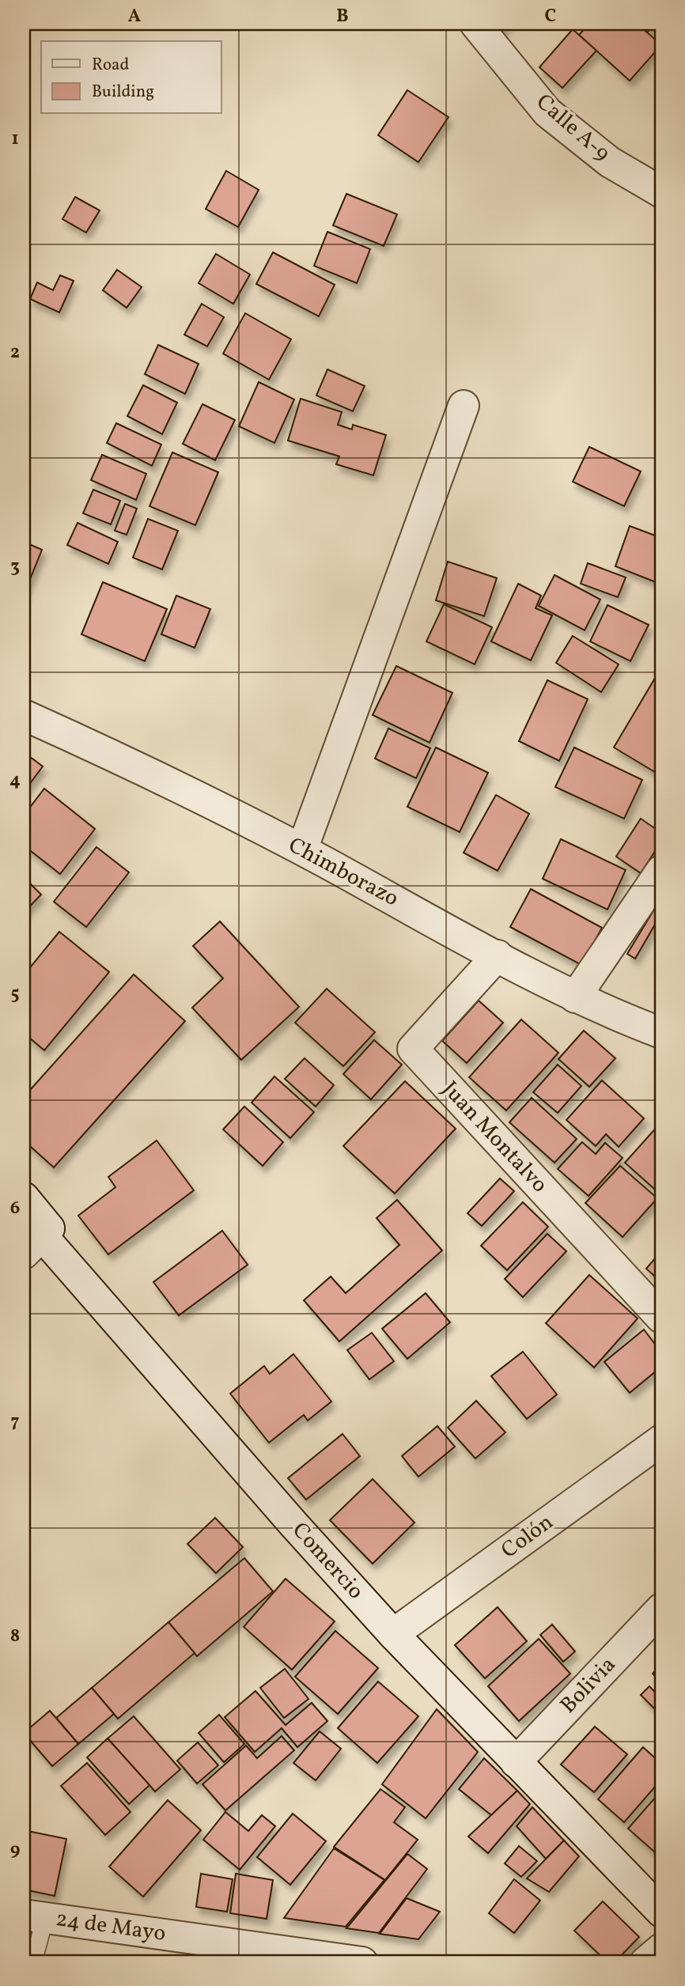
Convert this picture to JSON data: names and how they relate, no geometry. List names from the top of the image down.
{
  "streets": {
    "street": [
      "Calle A-9",
      "Chimborazo",
      "Juan Montalvo",
      "Colón",
      "Comercio",
      "Bolivia",
      "24 de Mayo"
    ]
  },
  "crossings": [
    ["Chimborazo", "Juan Montalvo"],
    ["Colón", "Comercio"],
    ["Comercio", "Bolivia"]
  ],
  "legend": ["Road", "Building"],
  "grid": {
    "columns": ["A", "B", "C"],
    "rows": [
      "1",
      "2",
      "3",
      "4",
      "5",
      "6",
      "7",
      "8",
      "9"
    ]
  }
}
